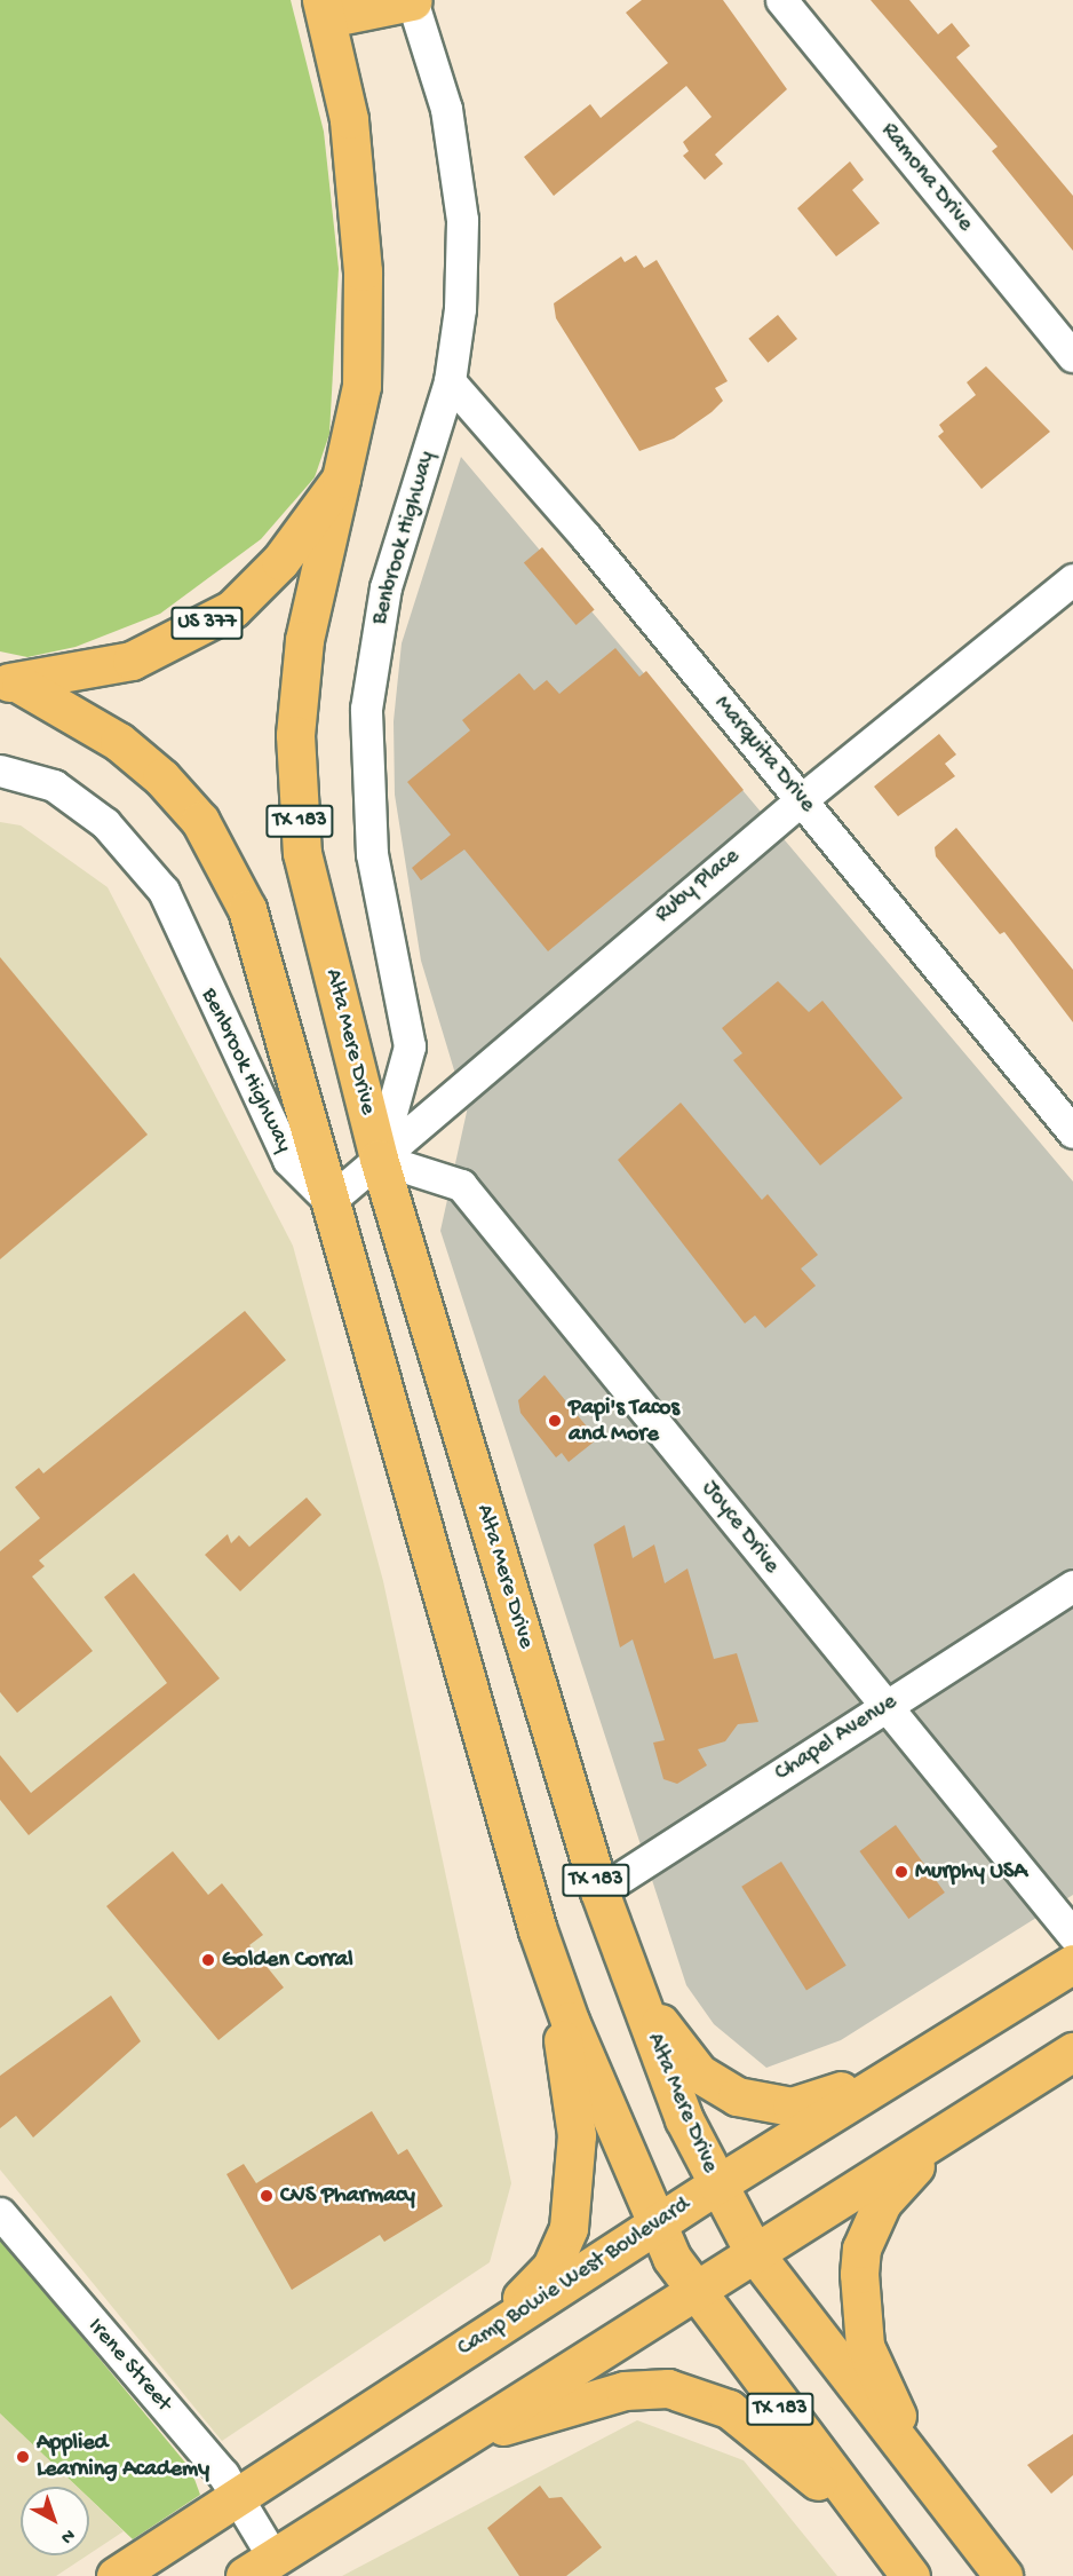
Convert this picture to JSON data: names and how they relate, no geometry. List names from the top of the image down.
{
  "streets": {
    "main road": [
      "US 377",
      "TX 183",
      "Alta Mere Drive",
      "Camp Bowie West Boulevard"
    ],
    "street": [
      "Ramona Drive",
      "Benbrook Highway",
      "Marquita Drive",
      "Ruby Place",
      "Joyce Drive",
      "Chapel Avenue",
      "Irene Street"
    ]
  },
  "crossings": [
    ["Benbrook Highway", "Marquita Drive"],
    ["Benbrook Highway", "TX 183"],
    ["Benbrook Highway", "Ruby Place"],
    ["Benbrook Highway", "Alta Mere Drive"],
    ["Benbrook Highway", "Joyce Drive"],
    ["US 377", "TX 183"],
    ["US 377", "Alta Mere Drive"],
    ["Marquita Drive", "Ruby Place"],
    ["TX 183", "Ruby Place"],
    ["TX 183", "Camp Bowie West Boulevard"],
    ["Ruby Place", "Alta Mere Drive"],
    ["Ruby Place", "Joyce Drive"],
    ["Alta Mere Drive", "Joyce Drive"],
    ["Alta Mere Drive", "Chapel Avenue"],
    ["Alta Mere Drive", "Camp Bowie West Boulevard"],
    ["Joyce Drive", "Chapel Avenue"],
    ["Camp Bowie West Boulevard", "Irene Street"]
  ],
  "places": [
    "Papi's Tacos and More",
    "Murphy USA",
    "Golden Corral",
    "CVS Pharmacy",
    "Applied Learning Academy"
  ],
  "north": "bottom right"
}
